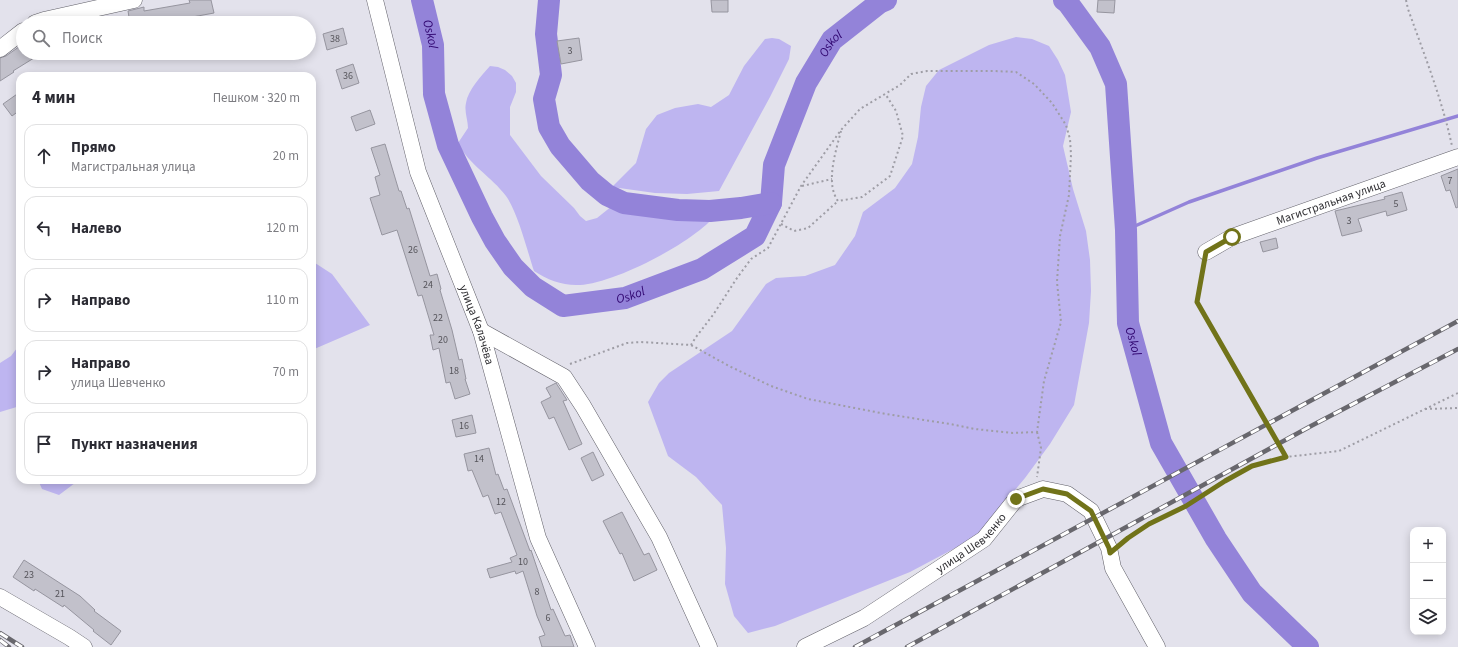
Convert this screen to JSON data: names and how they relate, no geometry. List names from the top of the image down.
{
  "streets": {
    "street": ["Магистральная улица", "улица Калачёва", "улица Шевченко"]
  },
  "water": ["Oskol"],
  "house_numbers": [
    "38",
    "3",
    "36",
    "7",
    "5",
    "3",
    "26",
    "24",
    "22",
    "20",
    "18",
    "16",
    "14",
    "12",
    "10",
    "23",
    "8",
    "21",
    "6"
  ],
  "page": {
    "search": "Поиск",
    "heading": ["4 мин", "Пешком · 320 m"],
    "list": [
      ["Прямо", "Магистральная улица", "20 m"],
      ["Налево", "120 m"],
      ["Направо", "110 m"],
      ["Направо", "улица Шевченко", "70 m"],
      "Пункт назначения"
    ],
    "map_buttons": ["+", "−"]
  }
}
